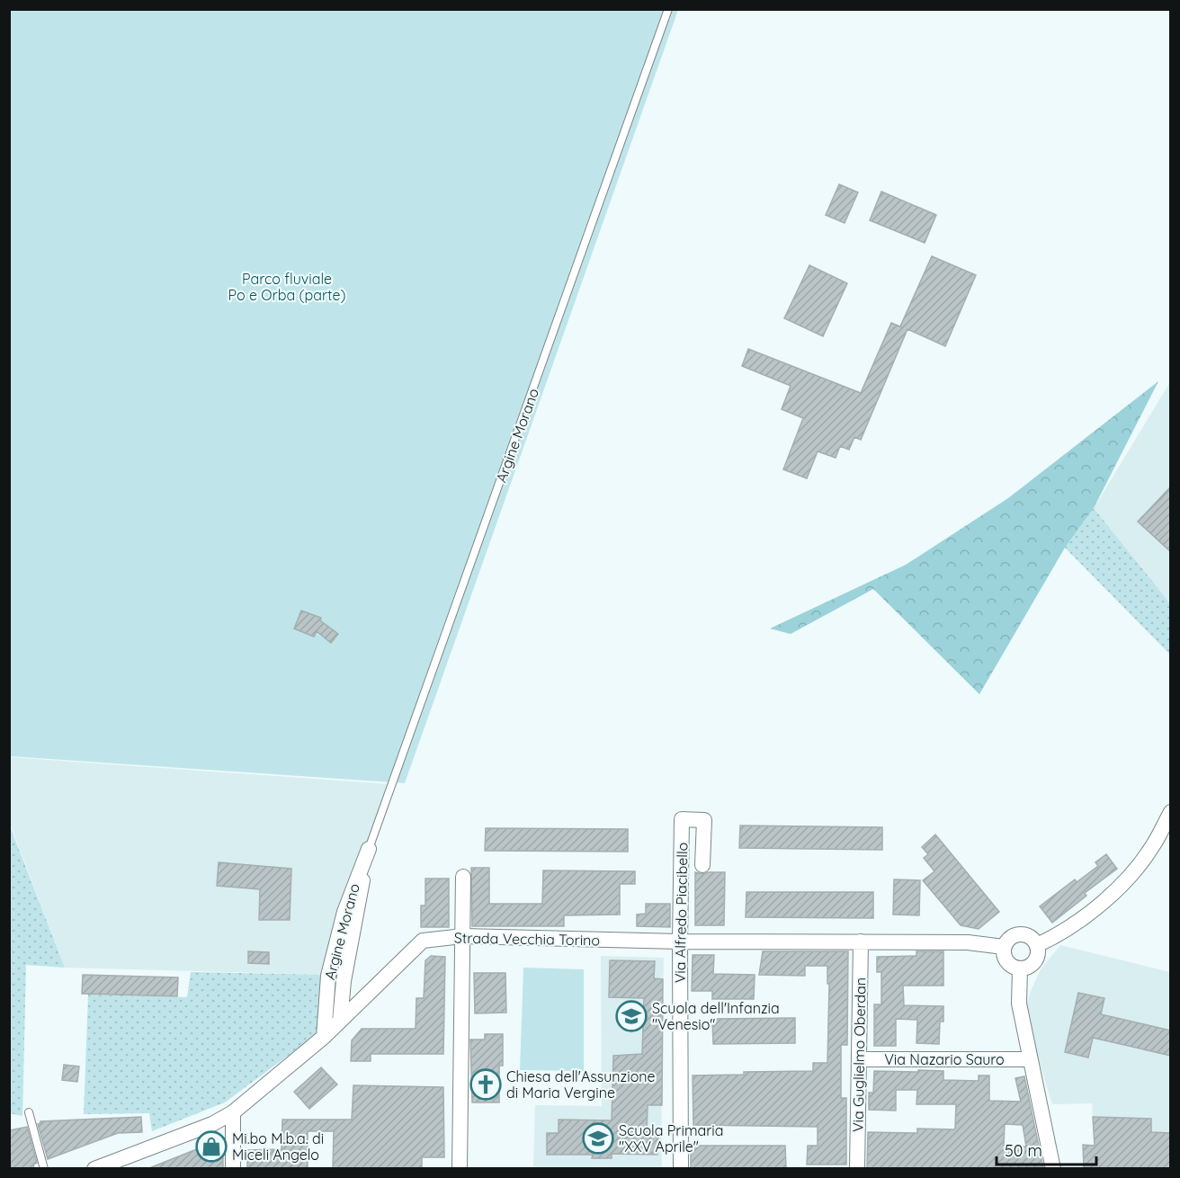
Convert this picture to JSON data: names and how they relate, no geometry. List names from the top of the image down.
{
  "streets": {
    "street": [
      "Argine Morano",
      "Via Alfredo Piacibello",
      "Strada Vecchia Torino",
      "Via Guglielmo Oberdan",
      "Via Nazario Sauro"
    ]
  },
  "crossings": [
    ["Argine Morano", "Strada Vecchia Torino"],
    ["Via Alfredo Piacibello", "Strada Vecchia Torino"],
    ["Strada Vecchia Torino", "Via Guglielmo Oberdan"],
    ["Via Guglielmo Oberdan", "Via Nazario Sauro"]
  ],
  "parks": ["Parco fluviale Po e Orba (parte)"],
  "places": {
    "school or university": ["Scuola dell'Infanzia \"Venesio\"", "Scuola Primaria \"XXV Aprile\""],
    "church": ["Chiesa dell'Assunzione di Maria Vergine"],
    "shop": ["Mi.bo M.b.a. di Miceli Angelo"]
  },
  "scale_bar": "50 m"
}
